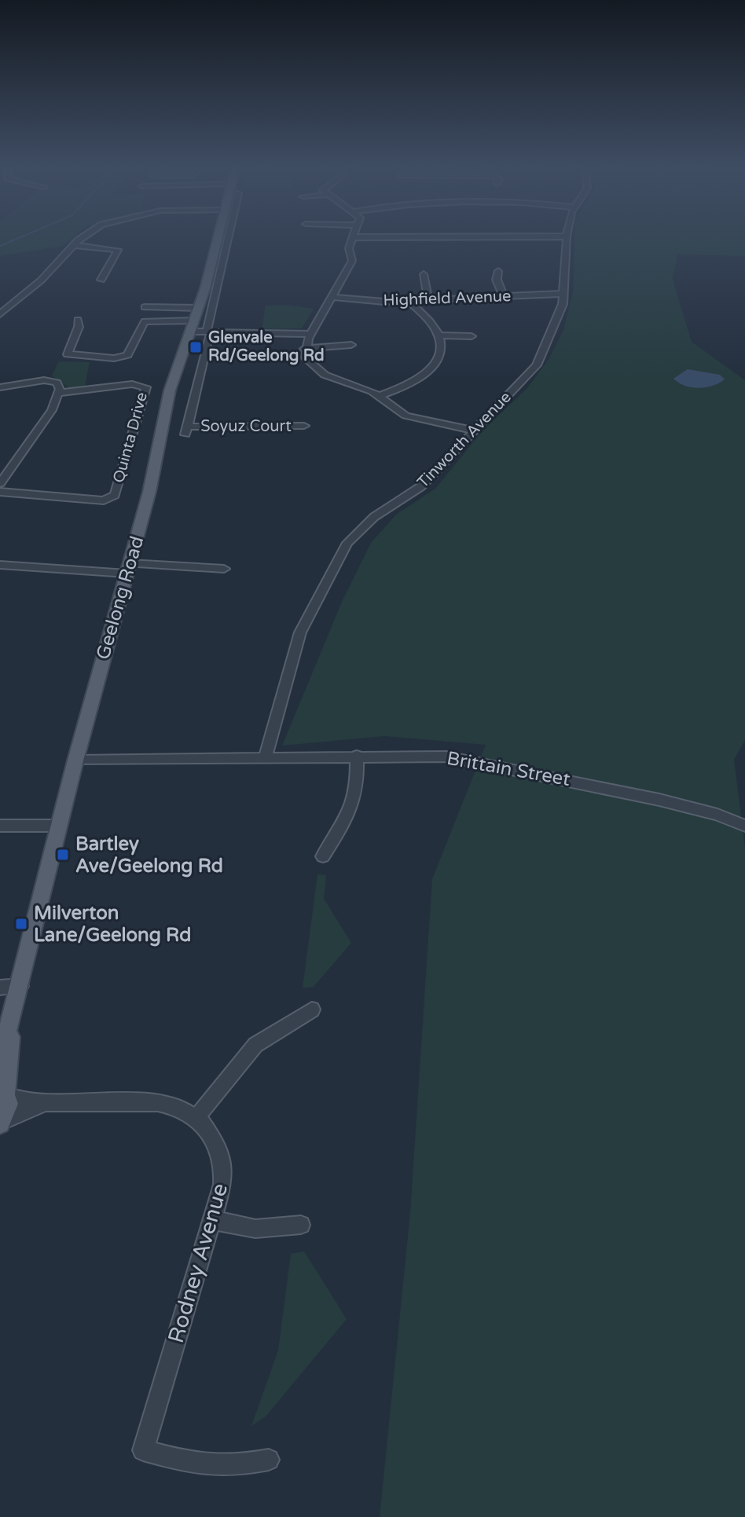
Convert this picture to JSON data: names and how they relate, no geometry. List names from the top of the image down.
{
  "streets": {
    "main road": ["Geelong Road"],
    "street": [
      "Highfield Avenue",
      "Soyuz Court",
      "Quinta Drive",
      "Tinworth Avenue",
      "Brittain Street",
      "Rodney Avenue"
    ]
  },
  "crossings": [
    ["Highfield Avenue", "Tinworth Avenue"],
    ["Tinworth Avenue", "Brittain Street"]
  ],
  "places": {
    "transit": ["Glenvale Rd/Geelong Rd", "Bartley Ave/Geelong Rd", "Milverton Lane/Geelong Rd"]
  }
}
